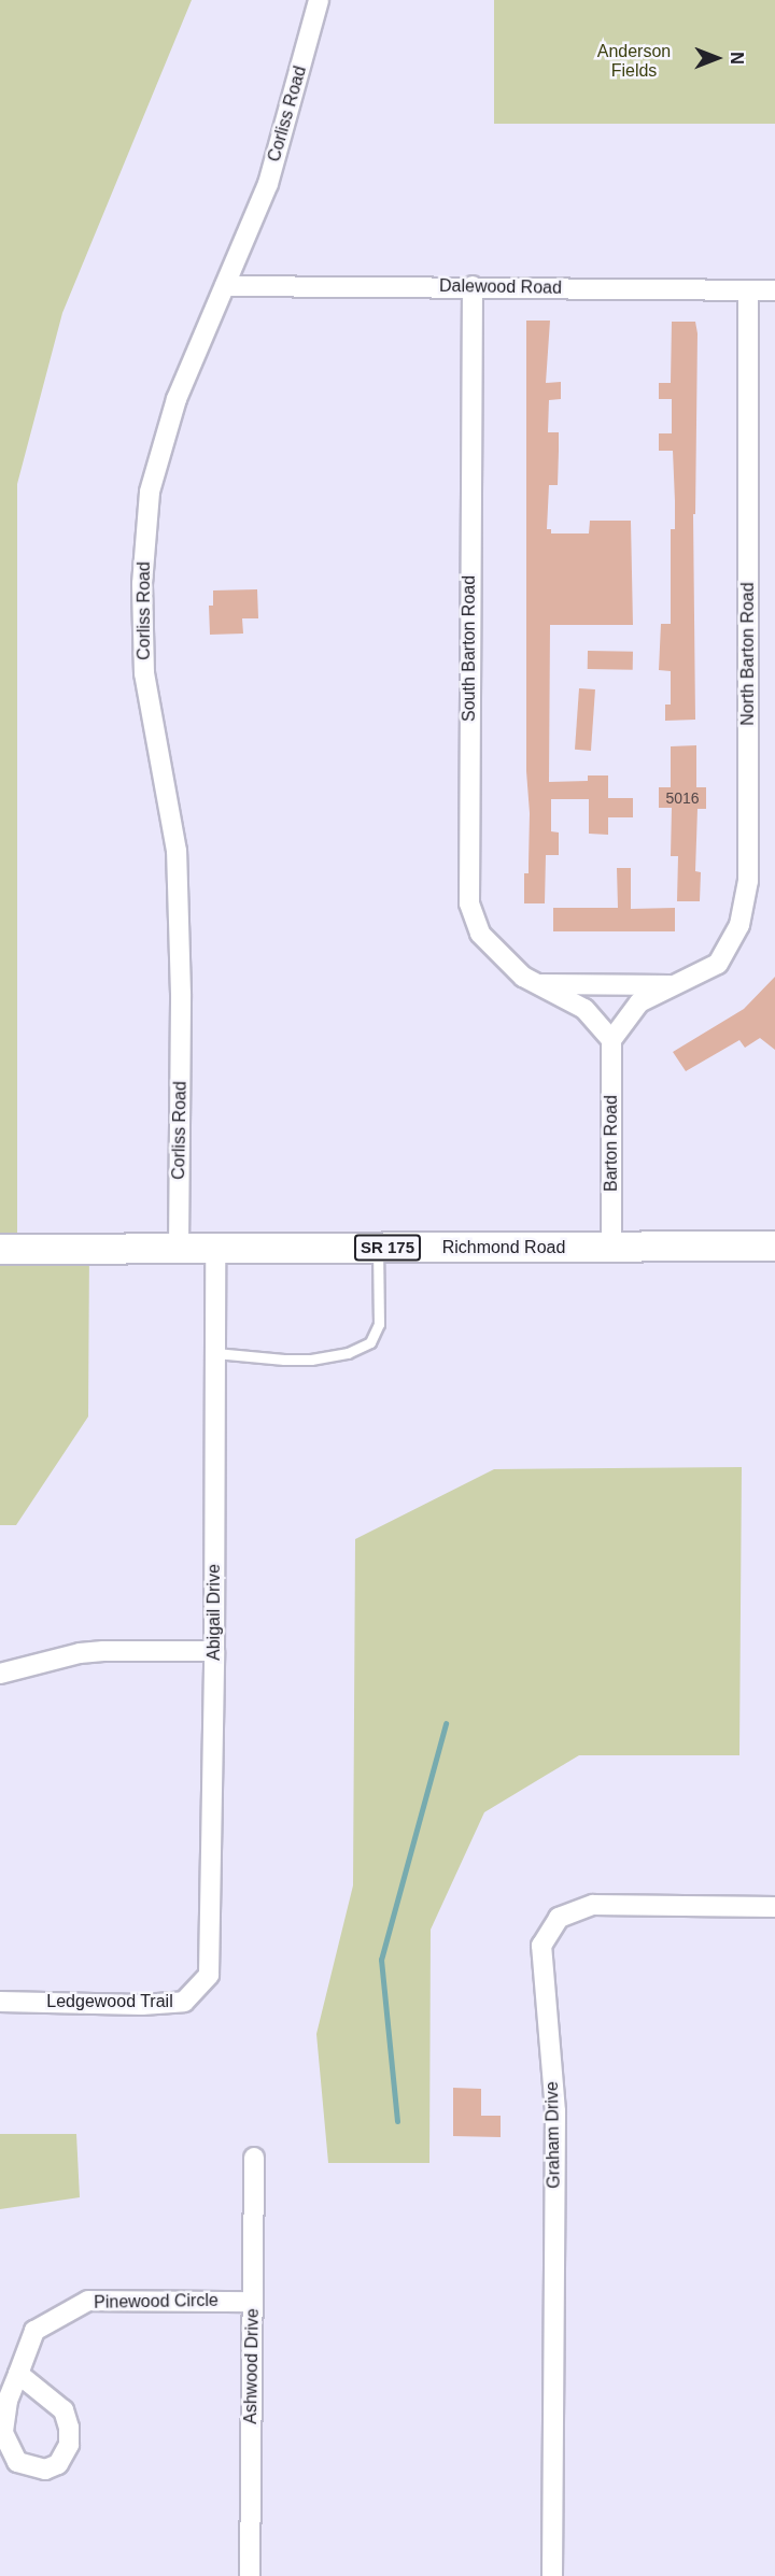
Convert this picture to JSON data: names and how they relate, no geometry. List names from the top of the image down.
{
  "streets": {
    "main road": ["SR 175", "Richmond Road"],
    "street": [
      "Corliss Road",
      "Dalewood Road",
      "South Barton Road",
      "North Barton Road",
      "Barton Road",
      "Abigail Drive",
      "Ledgewood Trail",
      "Graham Drive",
      "Pinewood Circle",
      "Ashwood Drive"
    ]
  },
  "crossings": [
    ["Corliss Road", "Dalewood Road"],
    ["Corliss Road", "Richmond Road"],
    ["Dalewood Road", "South Barton Road"],
    ["Dalewood Road", "North Barton Road"],
    ["South Barton Road", "North Barton Road"],
    ["South Barton Road", "Barton Road"],
    ["North Barton Road", "Barton Road"],
    ["Barton Road", "Richmond Road"],
    ["Richmond Road", "Abigail Drive"],
    ["Abigail Drive", "Ledgewood Trail"],
    ["Pinewood Circle", "Ashwood Drive"]
  ],
  "parks": ["Anderson Fields"],
  "house_numbers": ["5016"],
  "north": "right"
}
